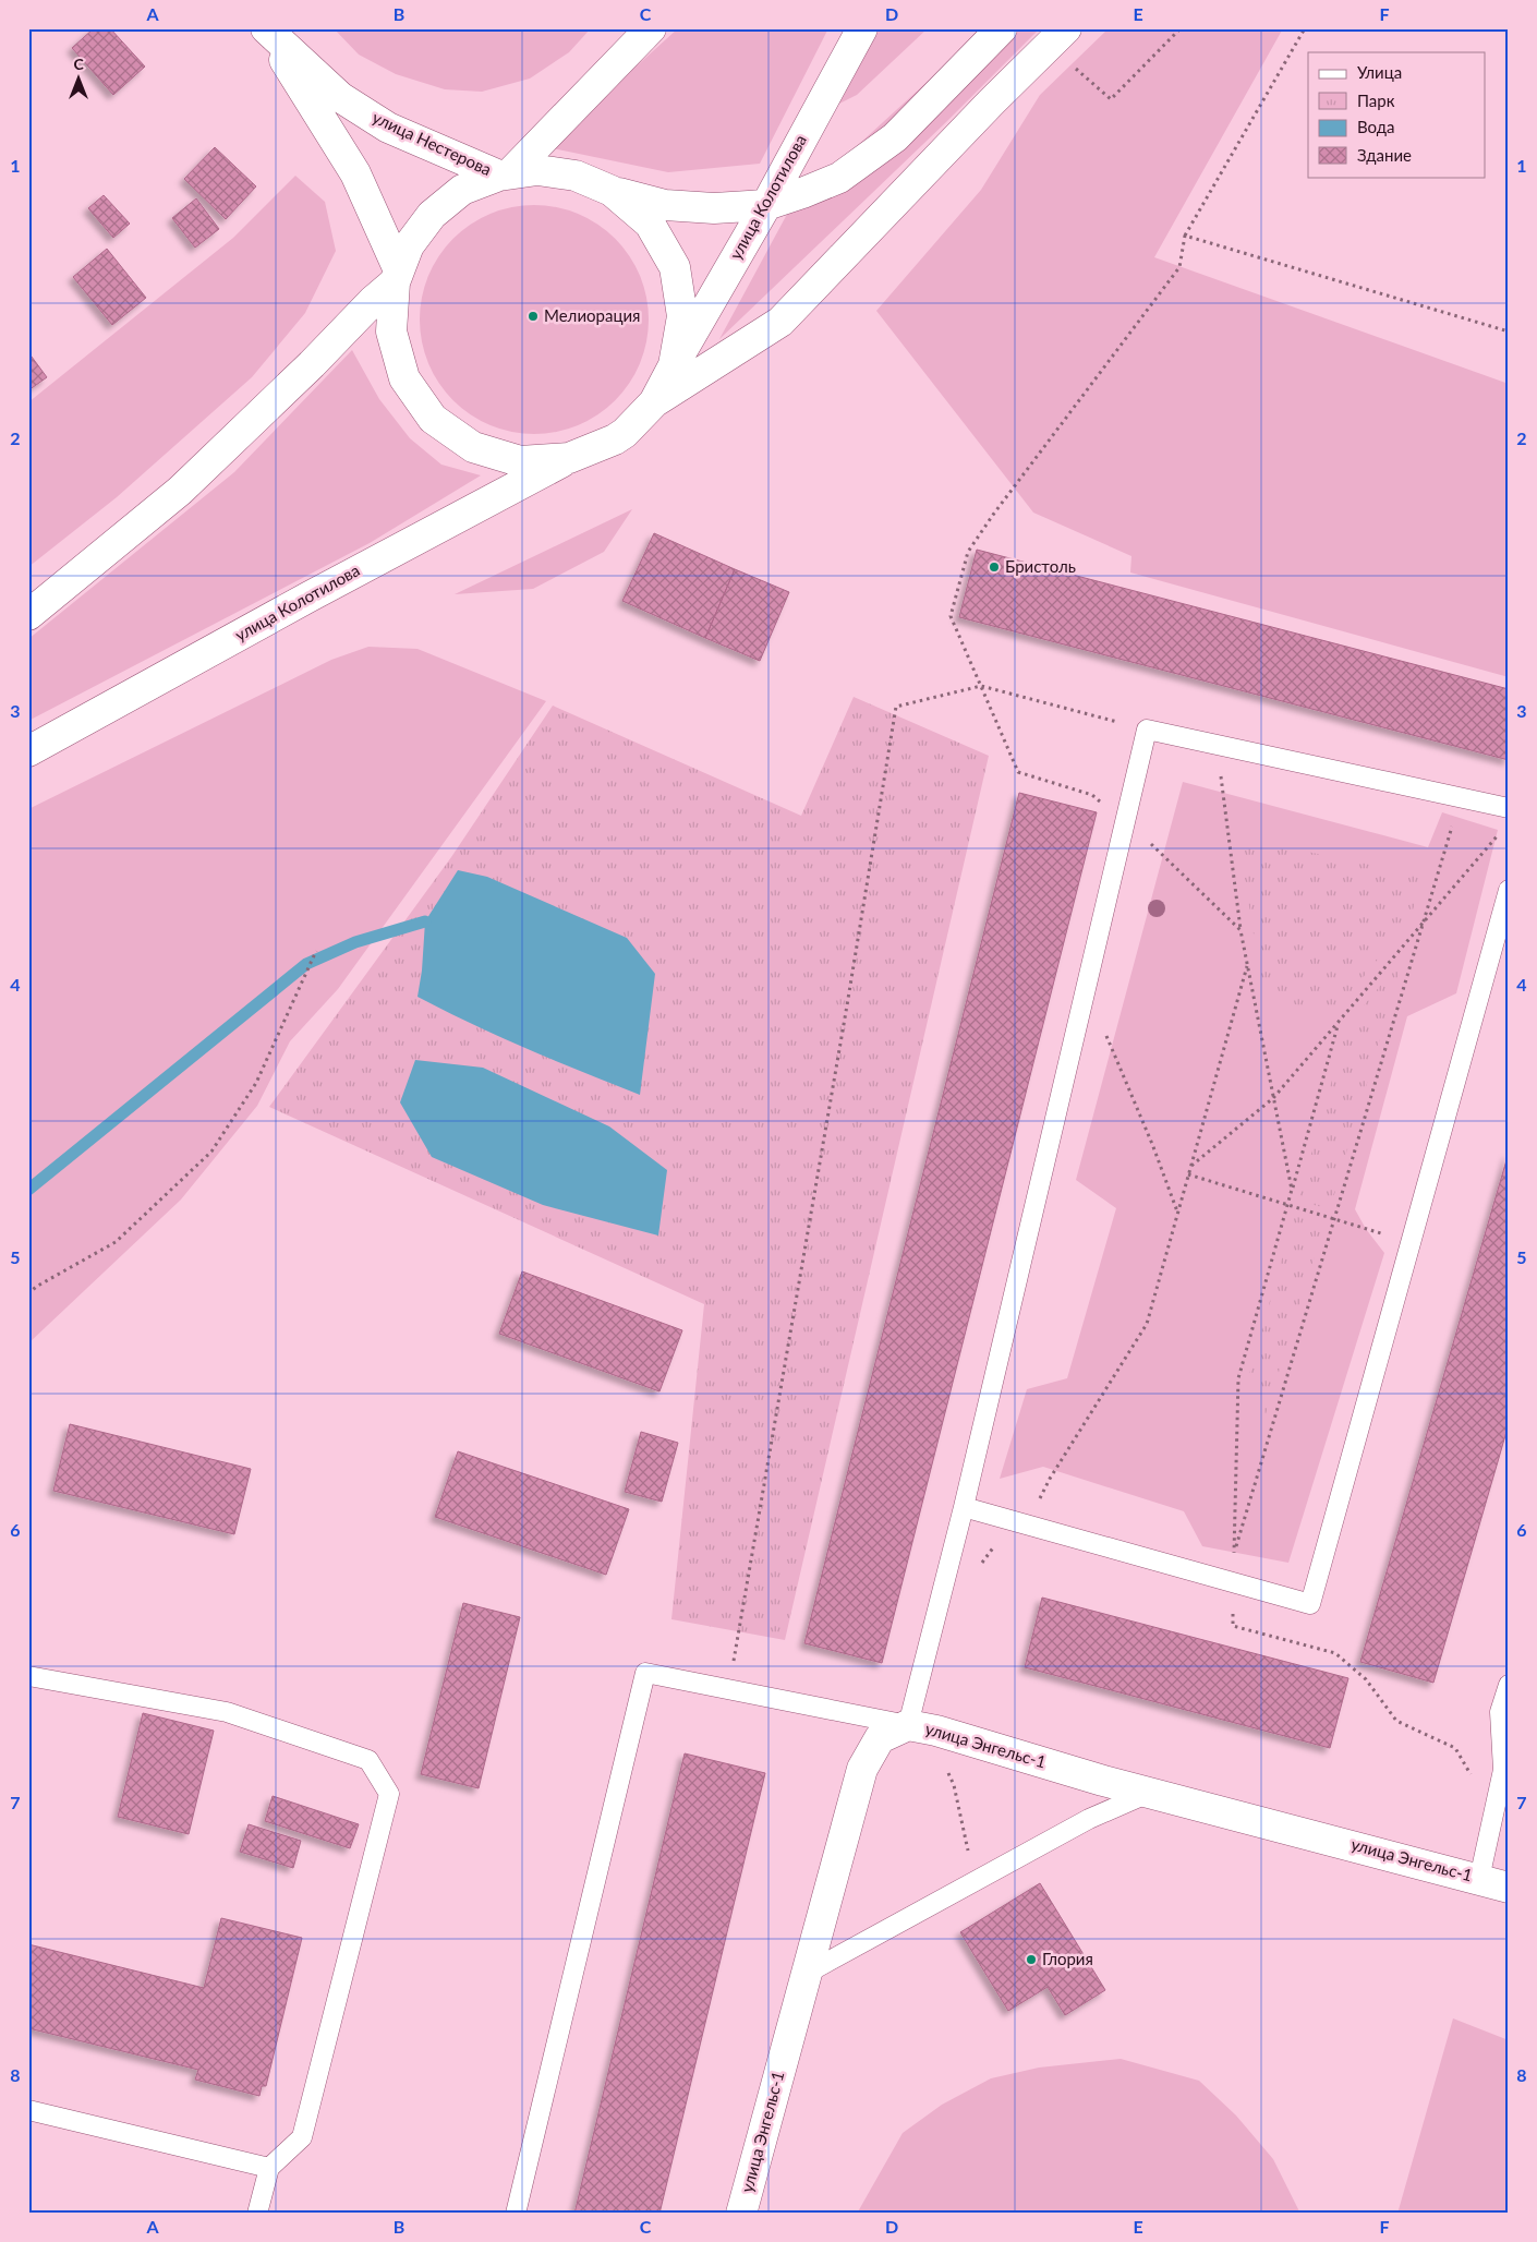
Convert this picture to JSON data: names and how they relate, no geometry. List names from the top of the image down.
{
  "streets": {
    "main road": ["улица Нестерова", "улица Колотилова", "улица Энгельс-1"]
  },
  "crossings": [
    ["улица Нестерова", "улица Колотилова"]
  ],
  "places": ["Мелиорация", "Бристоль", "Глория"],
  "legend": [
    "Улица",
    "Парк",
    "Вода",
    "Здание"
  ],
  "north": "top",
  "grid": {
    "columns": [
      "A",
      "B",
      "C",
      "D",
      "E",
      "F"
    ],
    "rows": [
      "1",
      "2",
      "3",
      "4",
      "5",
      "6",
      "7",
      "8"
    ]
  }
}
